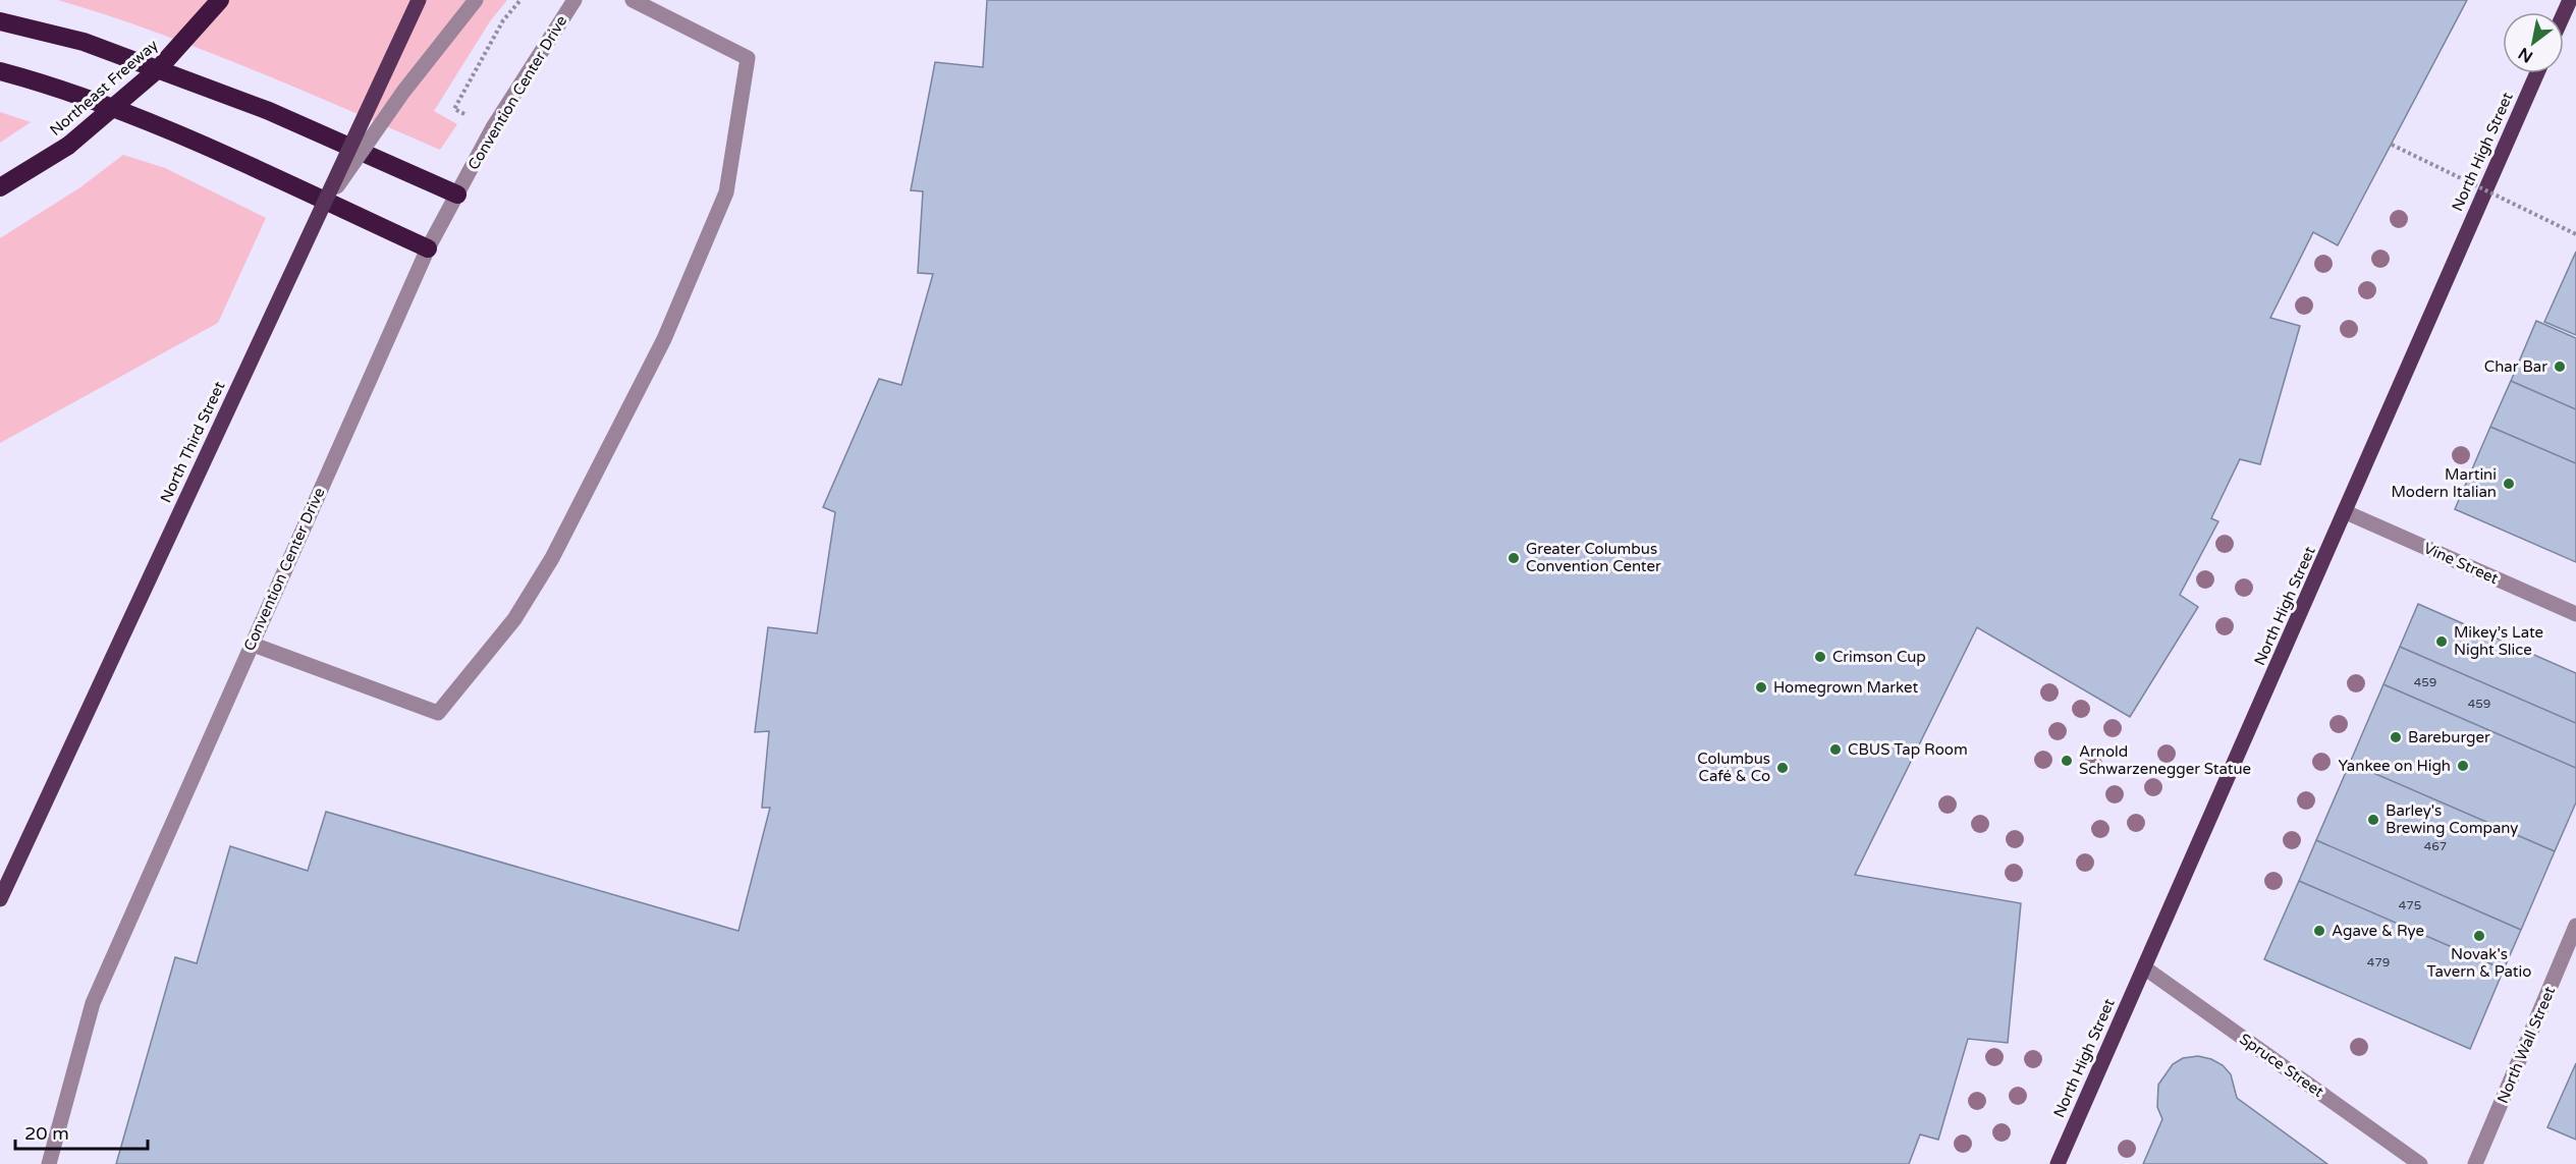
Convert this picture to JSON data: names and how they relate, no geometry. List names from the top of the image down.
{
  "streets": {
    "highway": ["Northeast Freeway"],
    "main road": ["North High Street", "North Third Street"],
    "street": [
      "Convention Center Drive",
      "Vine Street",
      "North Wall Street",
      "Spruce Street"
    ]
  },
  "crossings": [
    ["North High Street", "Vine Street"],
    ["North High Street", "Spruce Street"]
  ],
  "places": [
    "Char Bar",
    "Martini Modern Italian",
    "Greater Columbus Convention Center",
    "Mikey’s Late Night Slice",
    "Crimson Cup",
    "Homegrown Market",
    "Bareburger",
    "CBUS Tap Room",
    "Arnold Schwarzenegger Statue",
    "Yankee on High",
    "Columbus Café & Co",
    "Barley's Brewing Company",
    "Agave & Rye",
    "Novak's Tavern & Patio"
  ],
  "house_numbers": [
    "459",
    "459",
    "467",
    "475",
    "479"
  ],
  "scale_bar": "20 m",
  "north": "bottom left"
}
